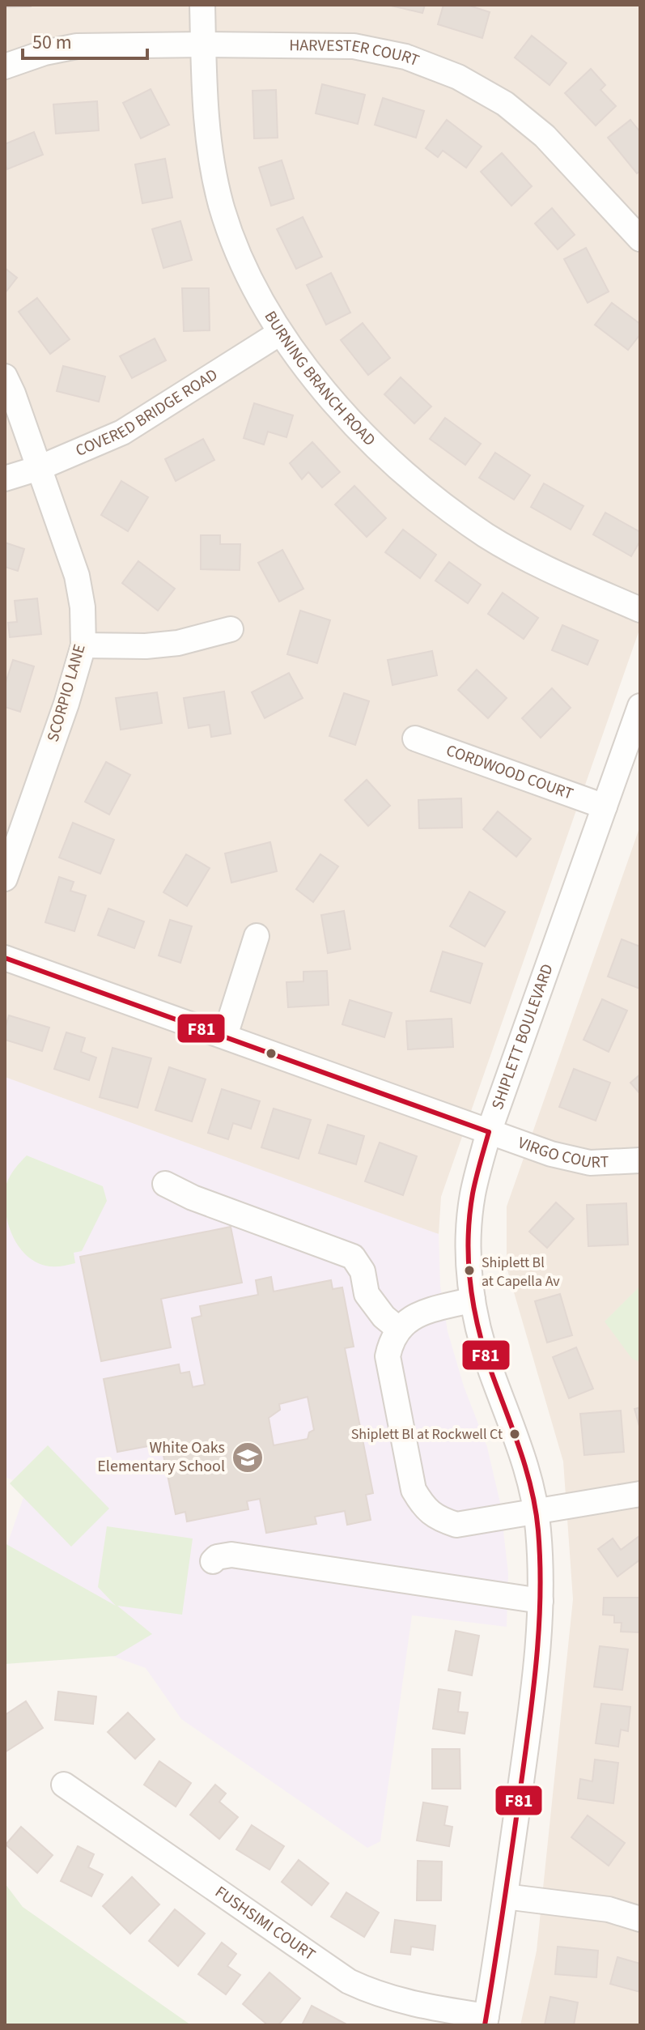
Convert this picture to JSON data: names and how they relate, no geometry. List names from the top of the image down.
{
  "streets": {
    "street": [
      "HARVESTER COURT",
      "BURNING BRANCH ROAD",
      "COVERED BRIDGE ROAD",
      "SCORPIO LANE",
      "CORDWOOD COURT",
      "SHIPLETT BOULEVARD",
      "VIRGO COURT",
      "FUSHSIMI COURT"
    ]
  },
  "crossings": [
    ["HARVESTER COURT", "BURNING BRANCH ROAD"],
    ["BURNING BRANCH ROAD", "COVERED BRIDGE ROAD"],
    ["COVERED BRIDGE ROAD", "SCORPIO LANE"],
    ["CORDWOOD COURT", "SHIPLETT BOULEVARD"],
    ["SHIPLETT BOULEVARD", "VIRGO COURT"],
    ["SHIPLETT BOULEVARD", "FUSHSIMI COURT"]
  ],
  "places": {
    "other": ["Shiplett Bl at Capella Av", "Shiplett Bl at Rockwell Ct"],
    "school or university": ["White Oaks Elementary School"]
  },
  "lines": ["transit line F81"],
  "scale_bar": "50 m"
}
